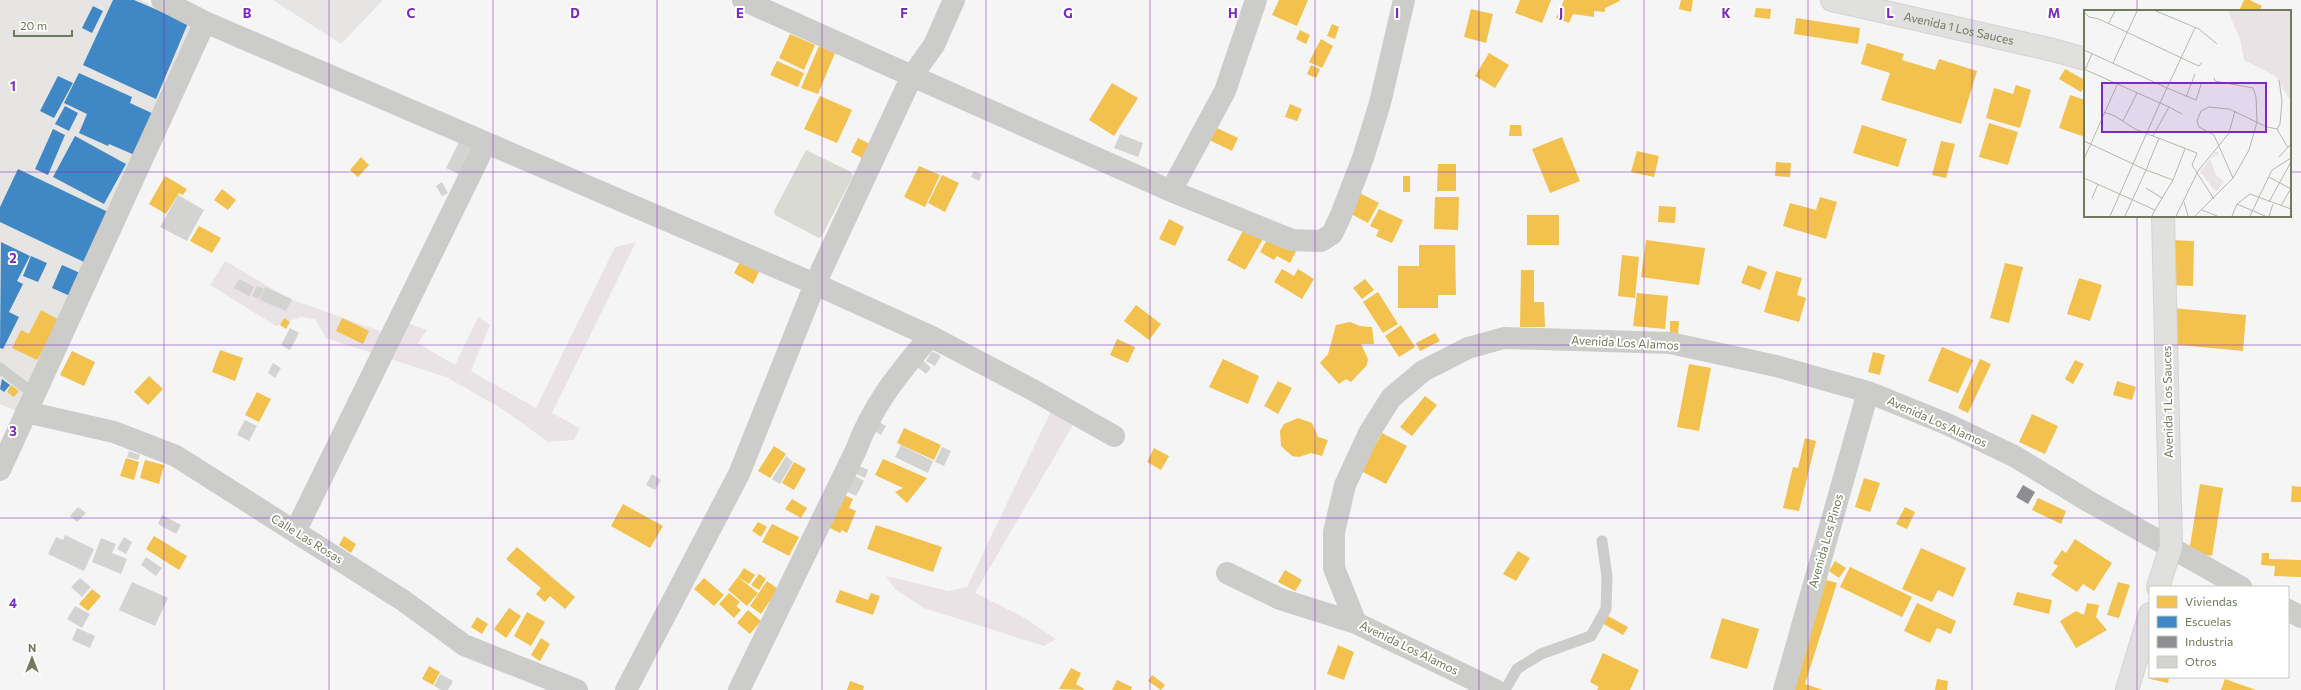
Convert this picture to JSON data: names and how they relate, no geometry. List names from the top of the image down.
{
  "streets": {
    "street": [
      "Avenida 1 Los Sauces",
      "Avenida Los Alamos",
      "Calle Las Rosas",
      "Avenida Los Pinos"
    ]
  },
  "crossings": [
    ["Avenida 1 Los Sauces", "Avenida Los Alamos"],
    ["Avenida Los Alamos", "Avenida Los Pinos"]
  ],
  "legend": [
    "Viviendas",
    "Escuelas",
    "Industria",
    "Otros"
  ],
  "scale_bar": "20 m",
  "north": "top",
  "grid": {
    "columns": [
      "B",
      "C",
      "D",
      "E",
      "F",
      "G",
      "H",
      "I",
      "J",
      "K",
      "L",
      "M"
    ],
    "rows": [
      "1",
      "2",
      "3",
      "4"
    ]
  }
}
